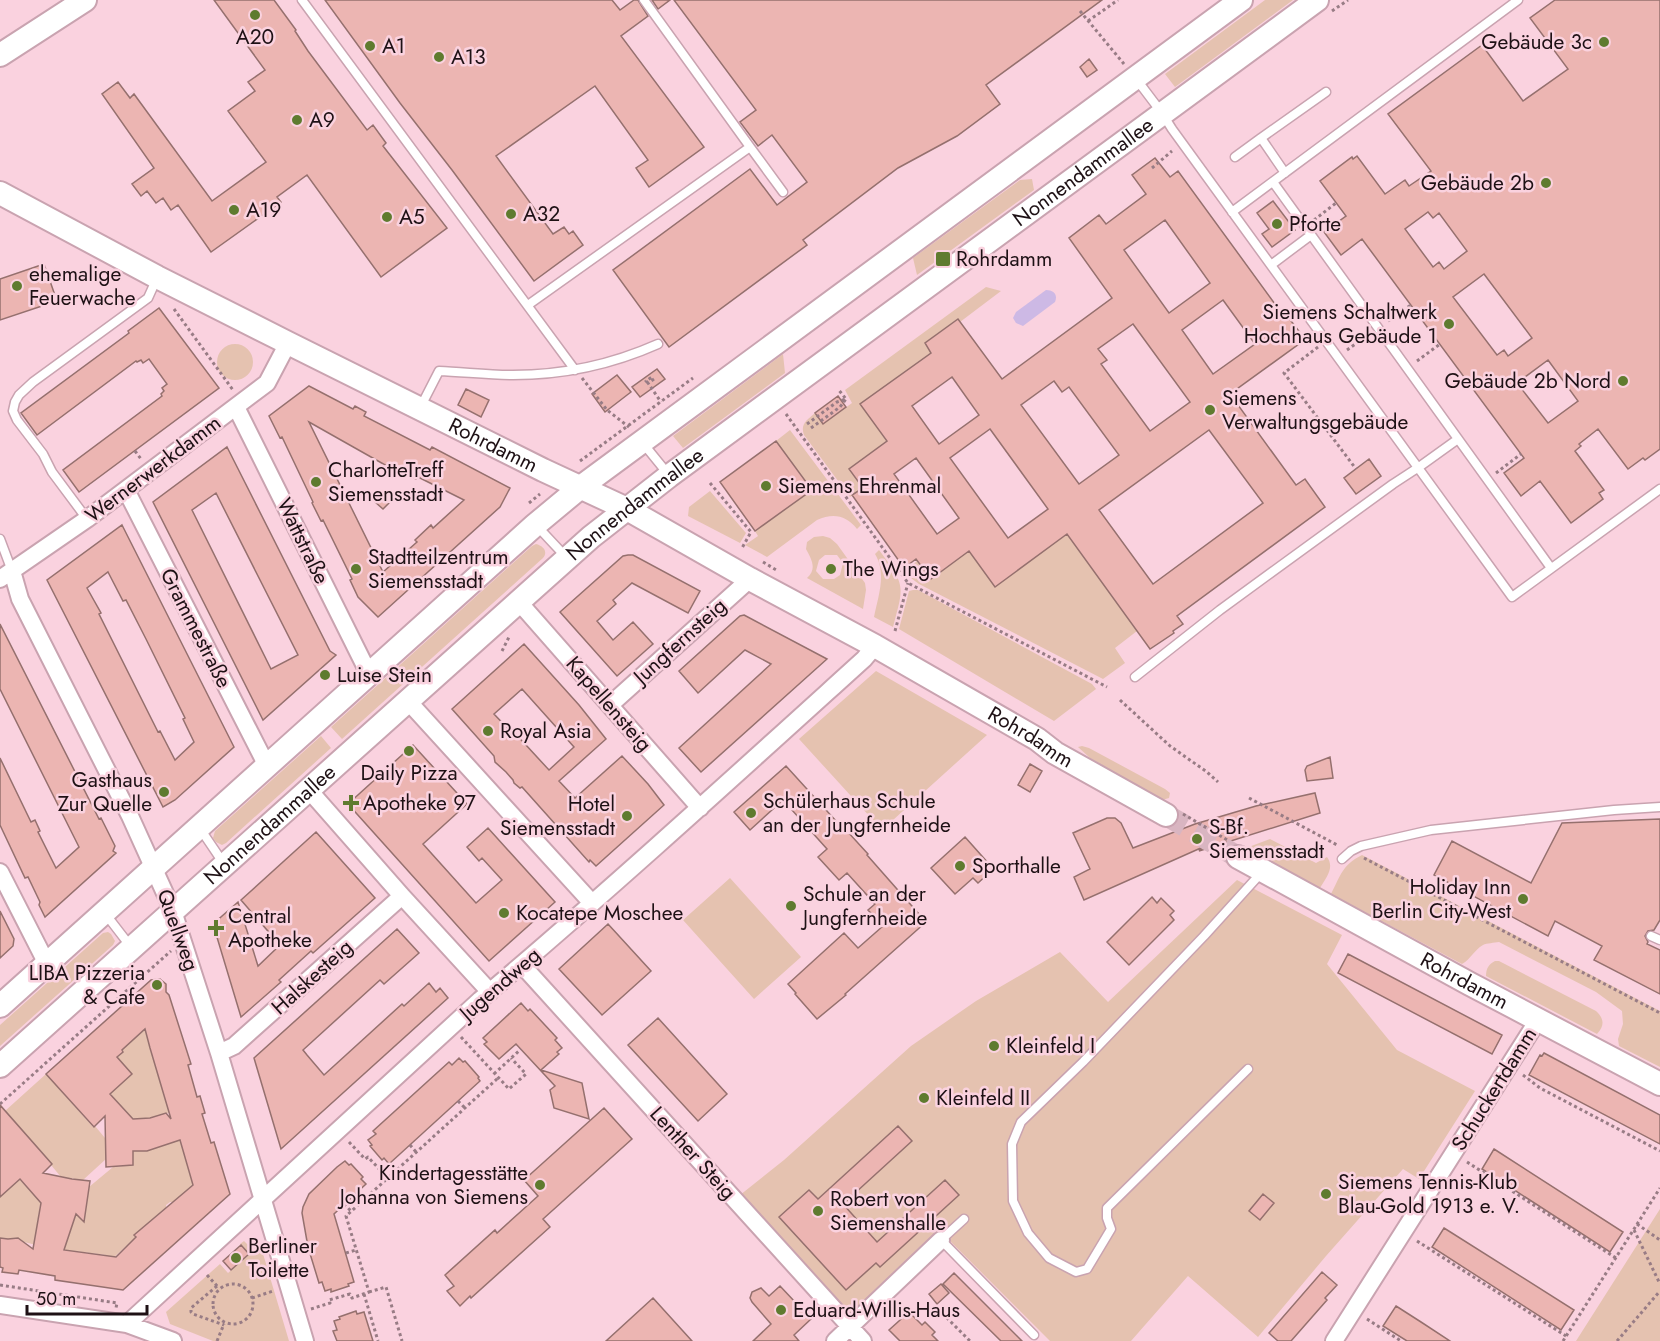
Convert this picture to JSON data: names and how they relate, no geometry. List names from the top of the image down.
{
  "streets": {
    "main road": ["Nonnendammallee", "Rohrdamm"],
    "street": [
      "Wernerwerkdamm",
      "Wattstraße",
      "Grammestraße",
      "Jungfernsteig",
      "Kapellensteig",
      "Quellweg",
      "Halskesteig",
      "Jugendweg",
      "Schuckertdamm",
      "Lenther Steig"
    ]
  },
  "crossings": [
    ["Nonnendammallee", "Rohrdamm"],
    ["Nonnendammallee", "Wattstraße"],
    ["Nonnendammallee", "Grammestraße"],
    ["Nonnendammallee", "Kapellensteig"],
    ["Nonnendammallee", "Quellweg"],
    ["Rohrdamm", "Wernerwerkdamm"],
    ["Rohrdamm", "Jungfernsteig"],
    ["Rohrdamm", "Jugendweg"],
    ["Rohrdamm", "Schuckertdamm"],
    ["Wernerwerkdamm", "Wattstraße"],
    ["Wernerwerkdamm", "Grammestraße"],
    ["Wernerwerkdamm", "Quellweg"],
    ["Jungfernsteig", "Kapellensteig"],
    ["Kapellensteig", "Jugendweg"],
    ["Quellweg", "Halskesteig"],
    ["Quellweg", "Jugendweg"],
    ["Jugendweg", "Lenther Steig"]
  ],
  "places": {
    "other": [
      "A20",
      "Gebäude 3c",
      "A1",
      "A13",
      "A9",
      "Gebäude 2b",
      "A19",
      "A32",
      "A5",
      "Pforte",
      "ehemalige Feuerwache",
      "Siemens Schaltwerk Hochhaus Gebäude 1",
      "Gebäude 2b Nord",
      "Siemens Verwaltungsgebäude",
      "CharlotteTreff Siemensstadt",
      "Siemens Ehrenmal",
      "Stadtteilzentrum Siemensstadt",
      "The Wings",
      "Luise Stein",
      "Royal Asia",
      "Daily Pizza",
      "Gasthaus Zur Quelle",
      "Schülerhaus Schule an der Jungfernheide",
      "Hotel Siemensstadt",
      "S-Bf. Siemensstadt",
      "Sporthalle",
      "Holiday Inn Berlin City-West",
      "Schule an der Jungfernheide",
      "Kocatepe Moschee",
      "LIBA Pizzeria & Cafe",
      "Kleinfeld I",
      "Kleinfeld II",
      "Kindertagesstätte Johanna von Siemens",
      "Siemens Tennis-Klub Blau-Gold 1913 e. V.",
      "Robert von Siemenshalle",
      "Berliner Toilette",
      "Eduard-Willis-Haus"
    ],
    "transit": ["Rohrdamm"],
    "health": ["Apotheke 97", "Central Apotheke"]
  },
  "scale_bar": "50 m"
}
